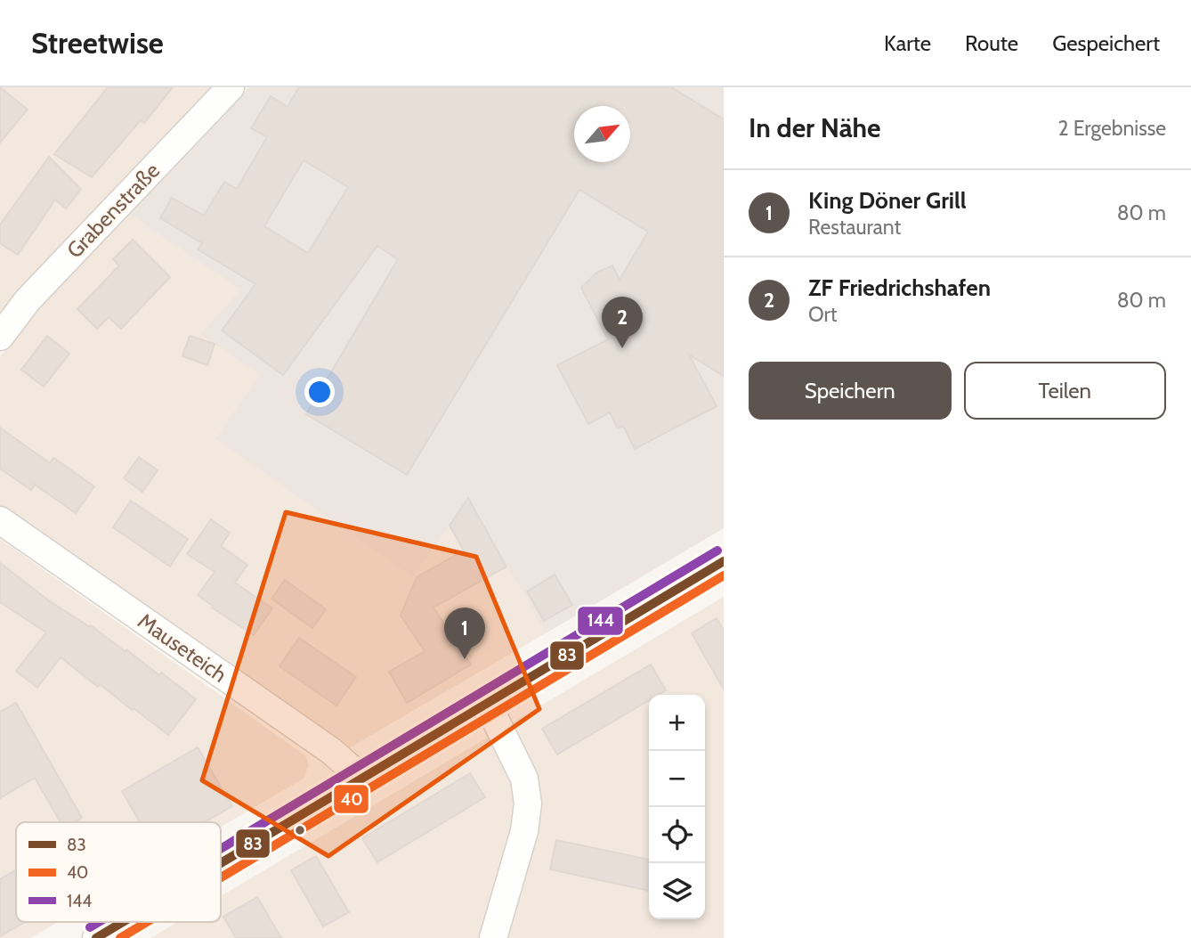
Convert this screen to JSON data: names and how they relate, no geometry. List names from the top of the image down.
{
  "streets": {
    "street": ["Grabenstraße", "Mauseteich"]
  },
  "lines": ["transit line 144", "transit line 83", "transit line 40"],
  "legend": ["83", "40", "144"],
  "north": "top right",
  "page": {
    "header": "Streetwise",
    "nav": ["Karte", "Route", "Gespeichert"],
    "heading": ["In der Nähe", "2 Ergebnisse"],
    "list": [
      {
        "mark": "1",
        "name": "King Döner Grill",
        "note": "Restaurant",
        "value": "80 m"
      },
      {
        "mark": "2",
        "name": "ZF Friedrichshafen",
        "note": "Ort",
        "value": "80 m"
      }
    ],
    "pins": ["2", "1"],
    "buttons": ["Speichern", "Teilen"],
    "map_buttons": ["+", "−"]
  }
}
